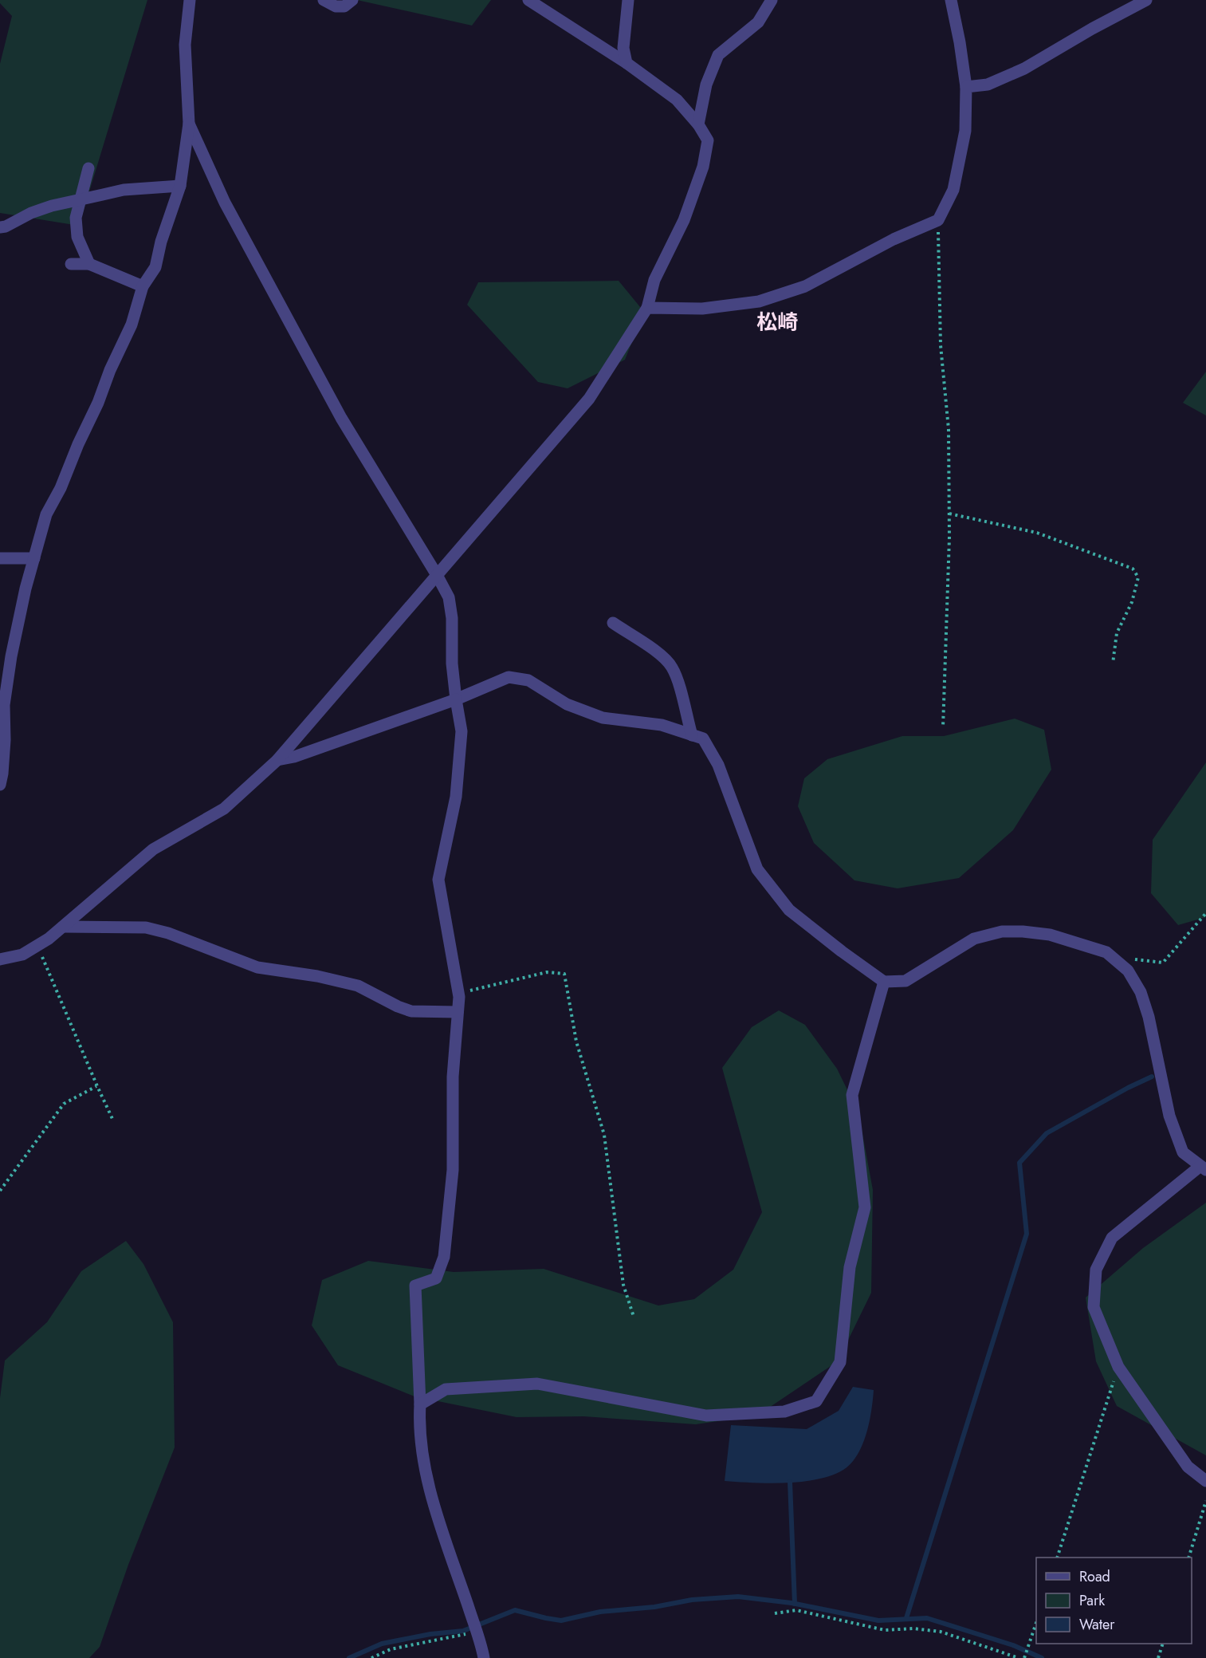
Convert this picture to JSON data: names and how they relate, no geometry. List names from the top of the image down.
{
  "districts": ["松崎"],
  "legend": ["Road", "Park", "Water"]
}
